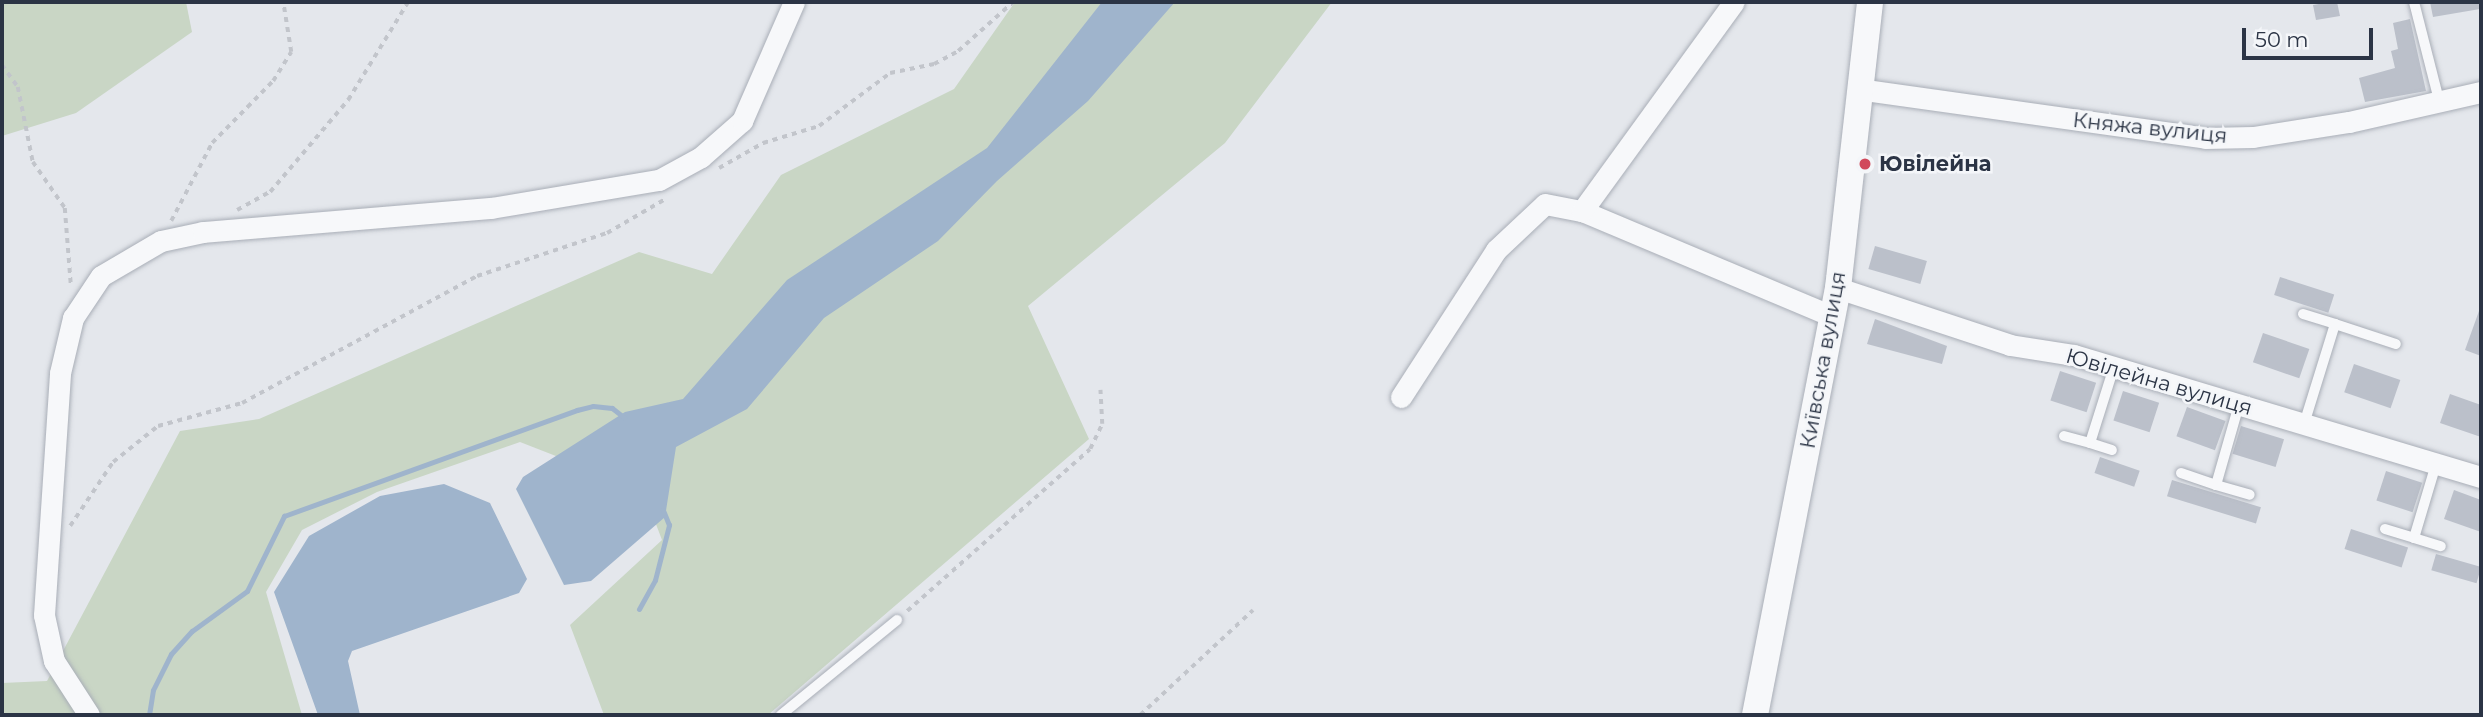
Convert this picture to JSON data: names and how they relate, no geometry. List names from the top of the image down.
{
  "streets": {
    "street": ["Княжа вулиця", "Київська вулиця", "Ювілейна вулиця"]
  },
  "crossings": [
    ["Княжа вулиця", "Київська вулиця"],
    ["Київська вулиця", "Ювілейна вулиця"]
  ],
  "places": ["Ювілейна"],
  "scale_bar": "50 m"
}
